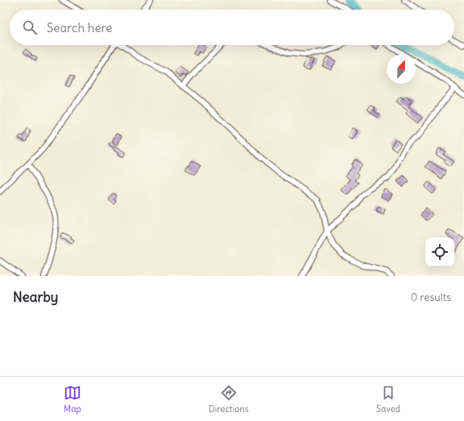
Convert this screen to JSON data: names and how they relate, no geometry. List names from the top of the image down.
{
  "north": "top",
  "page": {
    "search": "Search here",
    "heading": ["Nearby", "0 results"],
    "nav": ["Map", "Directions", "Saved"]
  }
}
